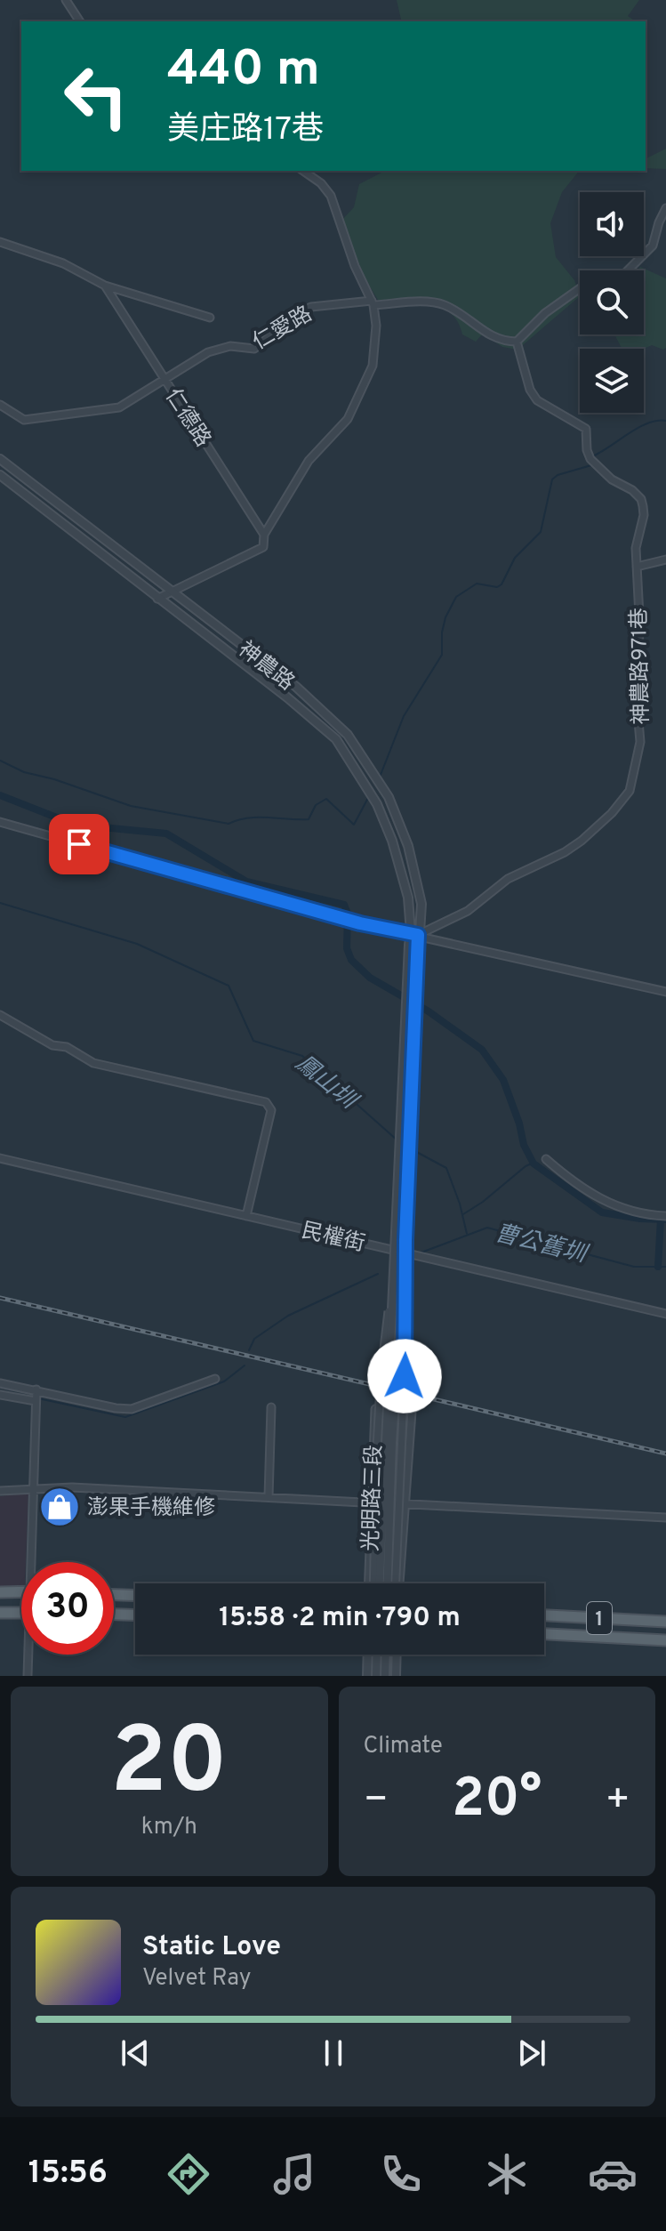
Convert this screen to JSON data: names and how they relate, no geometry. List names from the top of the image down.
{
  "streets": {
    "main road": ["1"],
    "street": [
      "仁愛路",
      "仁德路",
      "神農路",
      "神農路971巷",
      "民權街",
      "光明路三段"
    ]
  },
  "crossings": [
    ["仁愛路", "仁德路"],
    ["仁愛路", "神農路971巷"],
    ["神農路", "神農路971巷"]
  ],
  "water": ["鳳山圳", "曹公舊圳"],
  "places": {
    "shop": ["澎果手機維修"]
  },
  "page": {
    "turn": ["440 m", "美庄路17巷"],
    "limit": "30",
    "trip": "15:58 · 2 min · 790 m",
    "tile": [
      ["20", "km/h"],
      "Climate"
    ],
    "heat": ["−", "20°", "+"],
    "song": ["Static Love", "Velvet Ray"],
    "tabs": "15:56"
  }
}
